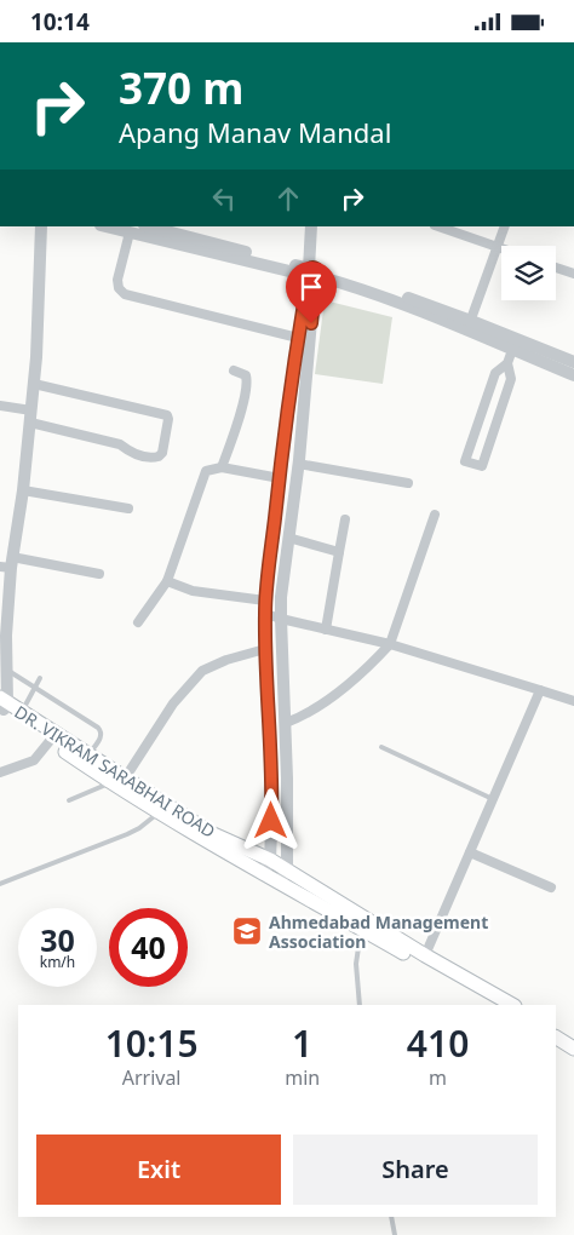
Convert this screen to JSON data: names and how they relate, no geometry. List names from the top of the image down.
{
  "streets": {
    "main road": ["DR. VIKRAM SARABHAI ROAD"]
  },
  "places": {
    "school or university": ["Ahmedabad Management Association"]
  },
  "page": {
    "status": "10:14",
    "turn": ["370 m", "Apang Manav Mandal"],
    "speed": "30 km/h",
    "limit": "40",
    "eta": [
      "10:15",
      "Arrival",
      "1",
      "min",
      "410",
      "m"
    ],
    "buttons": ["Exit", "Share"]
  }
}
